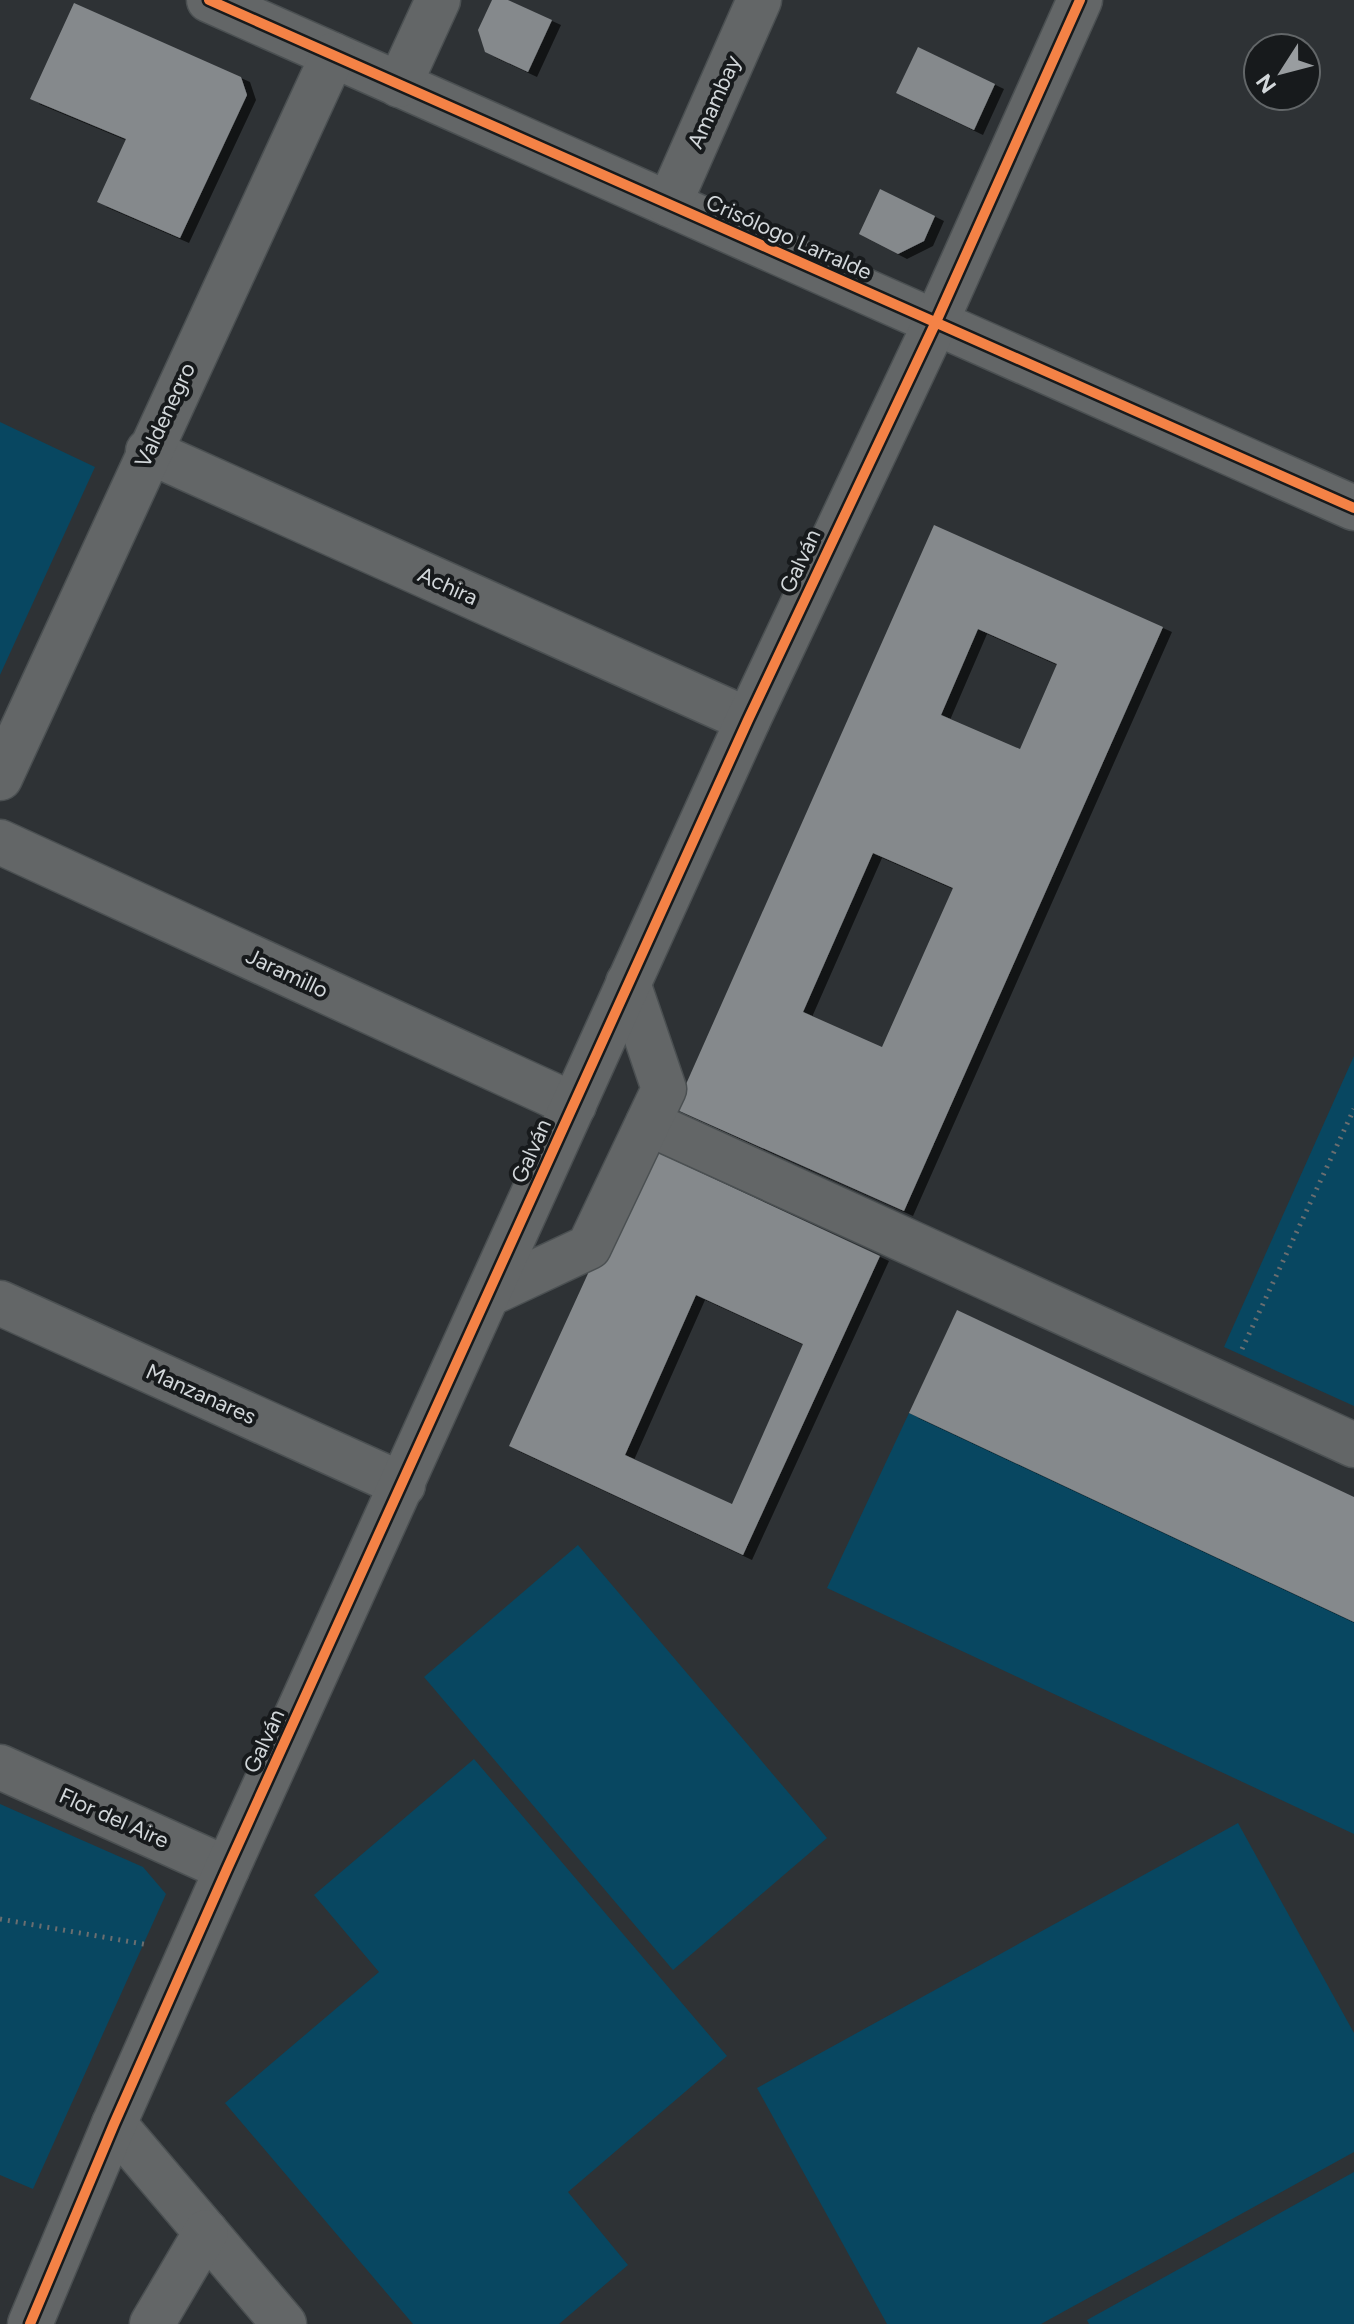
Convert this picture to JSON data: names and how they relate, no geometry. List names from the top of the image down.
{
  "streets": {
    "street": [
      "Amambay",
      "Crisólogo Larralde",
      "Valdenegro",
      "Galván",
      "Achira",
      "Jaramillo",
      "Manzanares",
      "Flor del Aire"
    ]
  },
  "crossings": [
    ["Amambay", "Crisólogo Larralde"],
    ["Crisólogo Larralde", "Valdenegro"],
    ["Crisólogo Larralde", "Galván"],
    ["Valdenegro", "Achira"],
    ["Galván", "Achira"],
    ["Galván", "Jaramillo"],
    ["Galván", "Manzanares"],
    ["Galván", "Flor del Aire"]
  ],
  "north": "bottom left"
}
